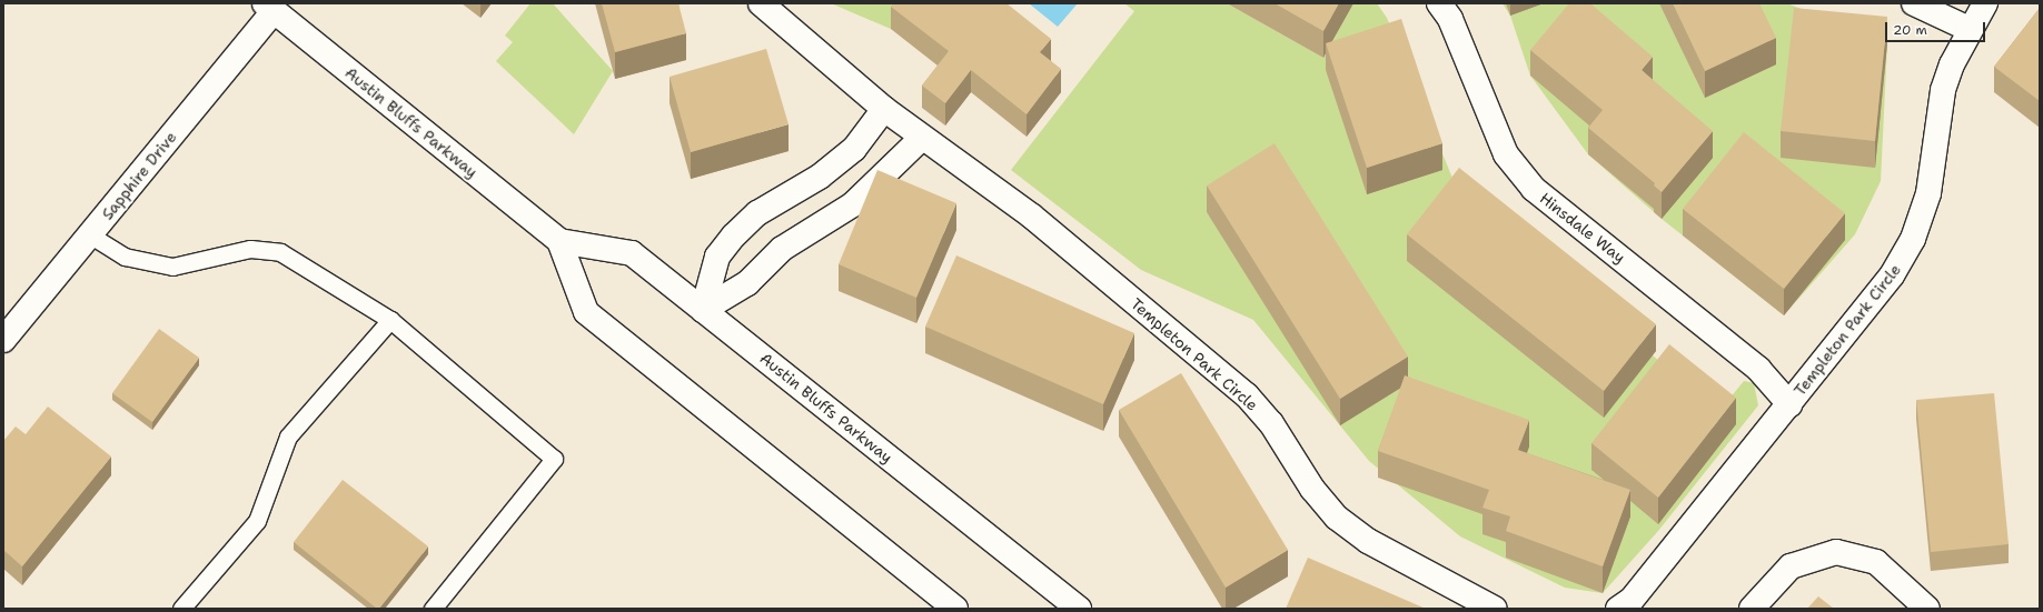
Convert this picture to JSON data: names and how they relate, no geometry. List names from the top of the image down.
{
  "streets": {
    "street": [
      "Austin Bluffs Parkway",
      "Sapphire Drive",
      "Hinsdale Way",
      "Templeton Park Circle"
    ]
  },
  "crossings": [
    ["Austin Bluffs Parkway", "Sapphire Drive"],
    ["Hinsdale Way", "Templeton Park Circle"]
  ],
  "scale_bar": "20 m"
}
